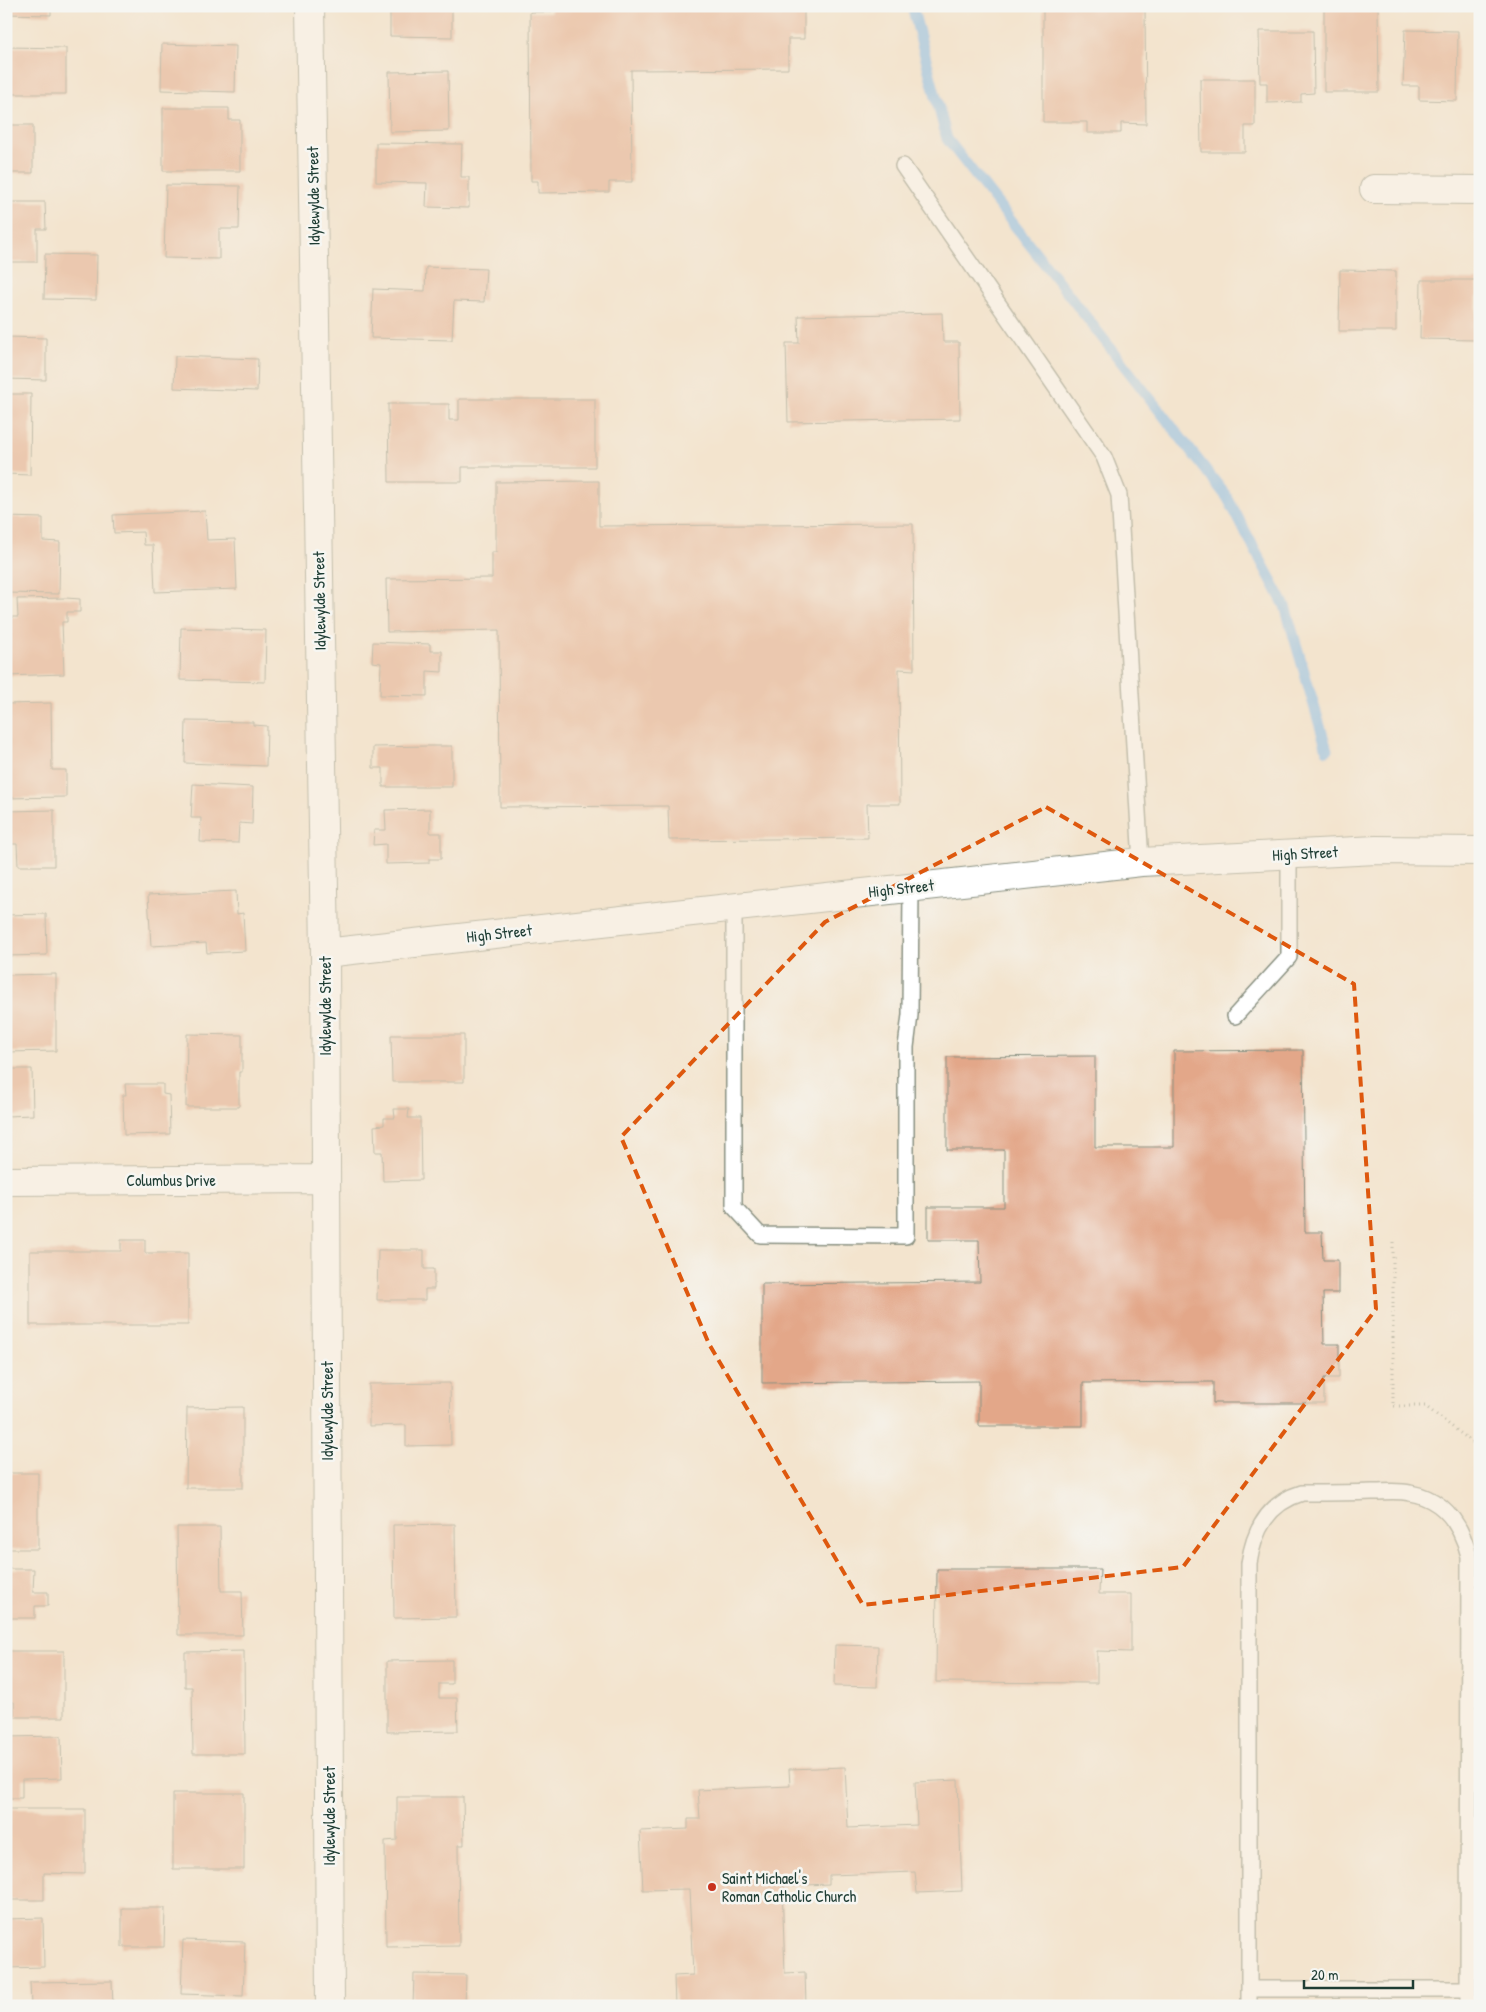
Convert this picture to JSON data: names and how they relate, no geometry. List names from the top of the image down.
{
  "streets": {
    "street": ["Idylewylde Street", "High Street", "Columbus Drive"]
  },
  "crossings": [
    ["Idylewylde Street", "High Street"],
    ["Idylewylde Street", "Columbus Drive"]
  ],
  "places": ["Saint Michael's Roman Catholic Church"],
  "scale_bar": "20 m"
}
